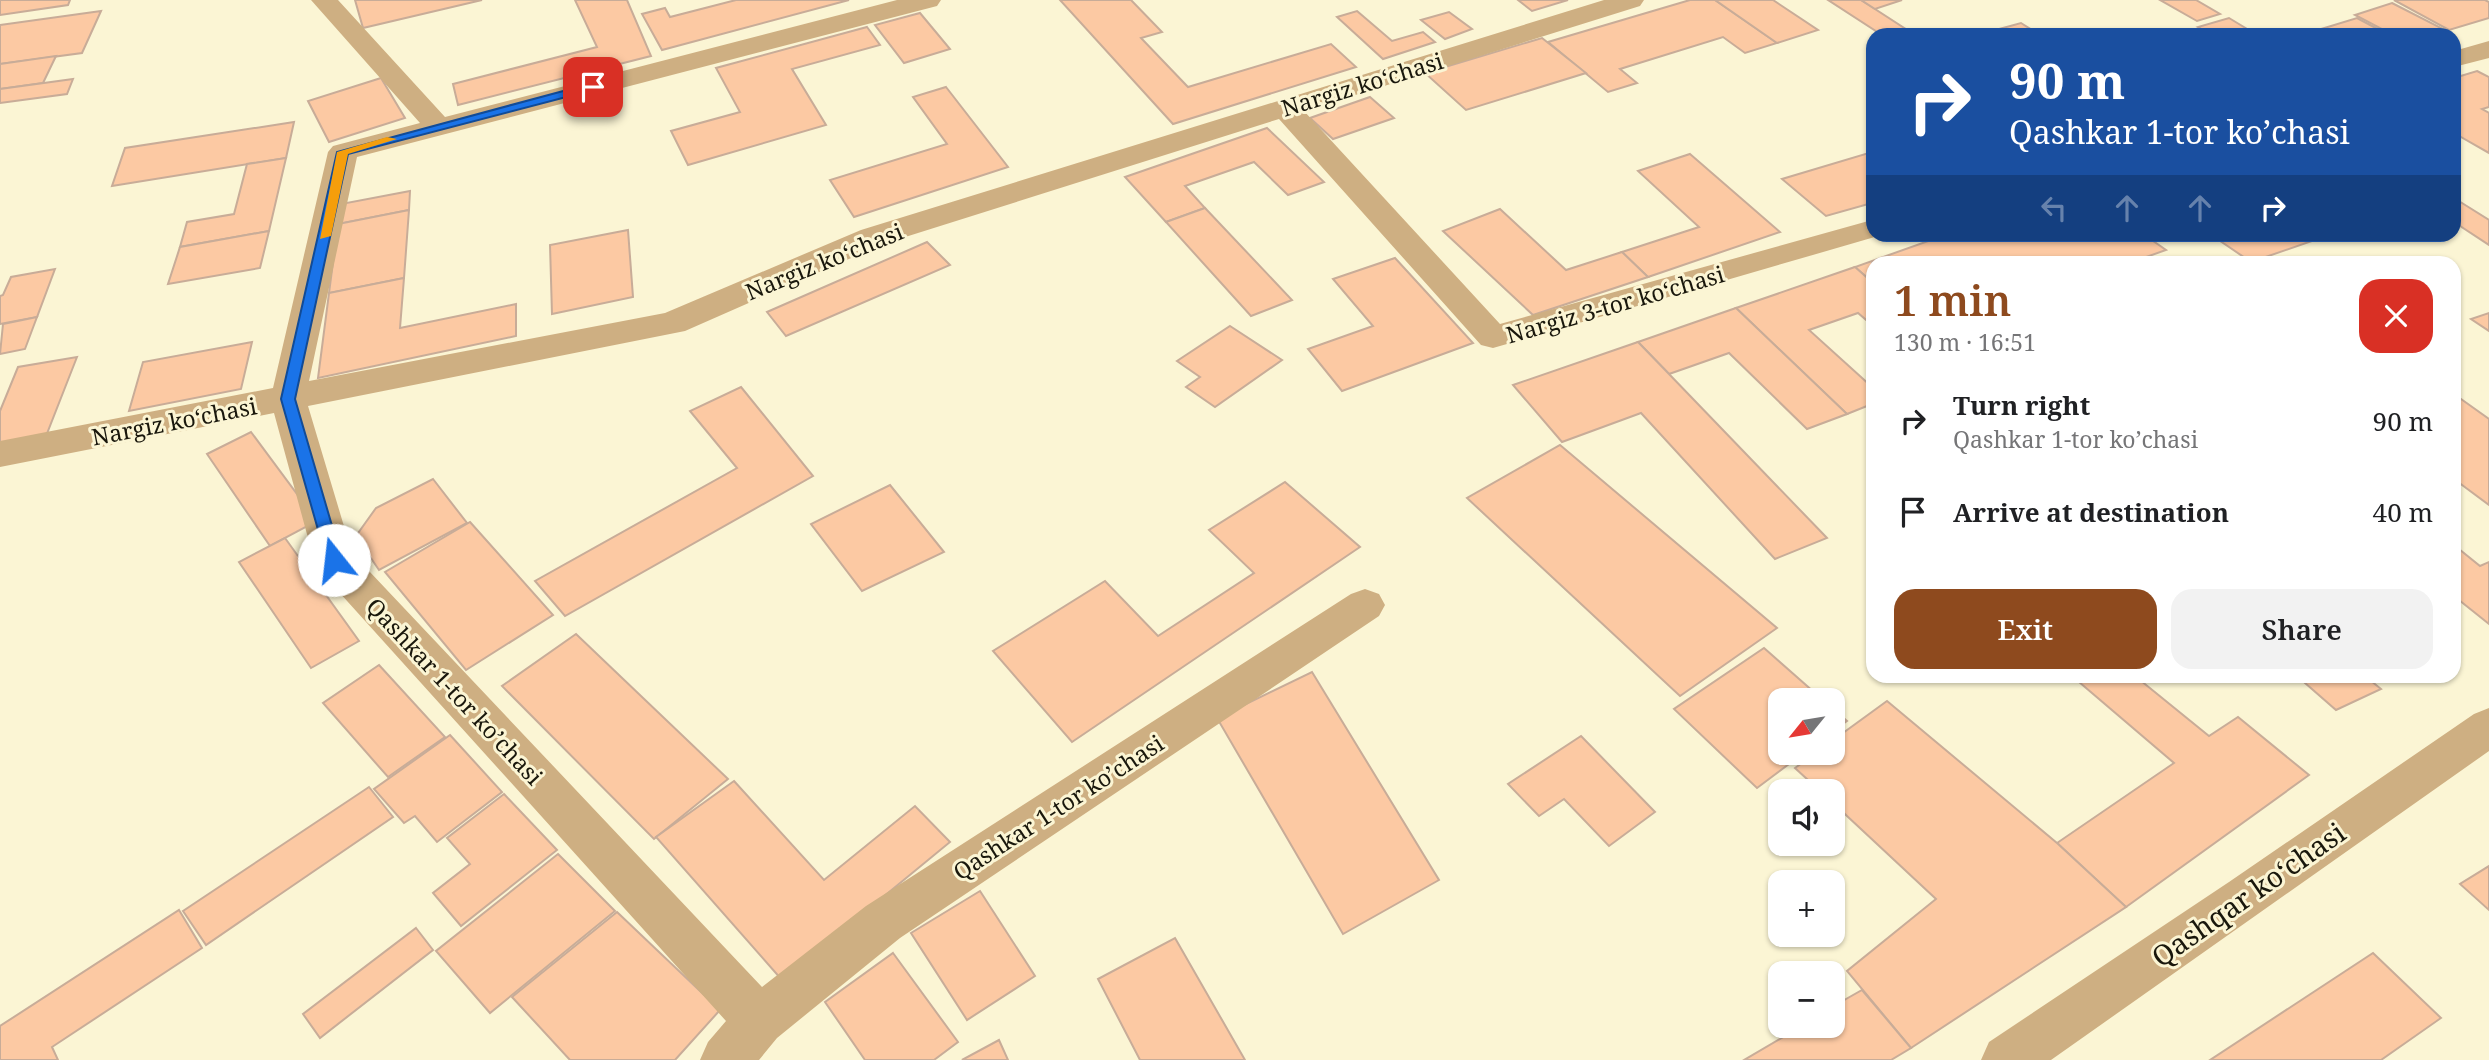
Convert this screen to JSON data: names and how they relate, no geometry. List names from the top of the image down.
{
  "streets": {
    "street": [
      "Nargiz koʻchasi",
      "Nargiz 3-tor koʻchasi",
      "Qashkar 1-tor koʼchasi",
      "Qashqar koʻchasi"
    ]
  },
  "crossings": [
    ["Nargiz koʻchasi", "Nargiz 3-tor koʻchasi"],
    ["Nargiz koʻchasi", "Qashkar 1-tor koʼchasi"]
  ],
  "north": "bottom left",
  "page": {
    "turn": ["90 m", "Qashkar 1-tor koʼchasi"],
    "heading": ["1 min", "130 m · 16:51"],
    "list": [
      {
        "name": "Turn right",
        "note": "Qashkar 1-tor koʼchasi",
        "value": "90 m"
      },
      {
        "name": "Arrive at destination",
        "value": "40 m"
      }
    ],
    "buttons": ["Exit", "Share"],
    "map_buttons": ["+", "−"]
  }
}
